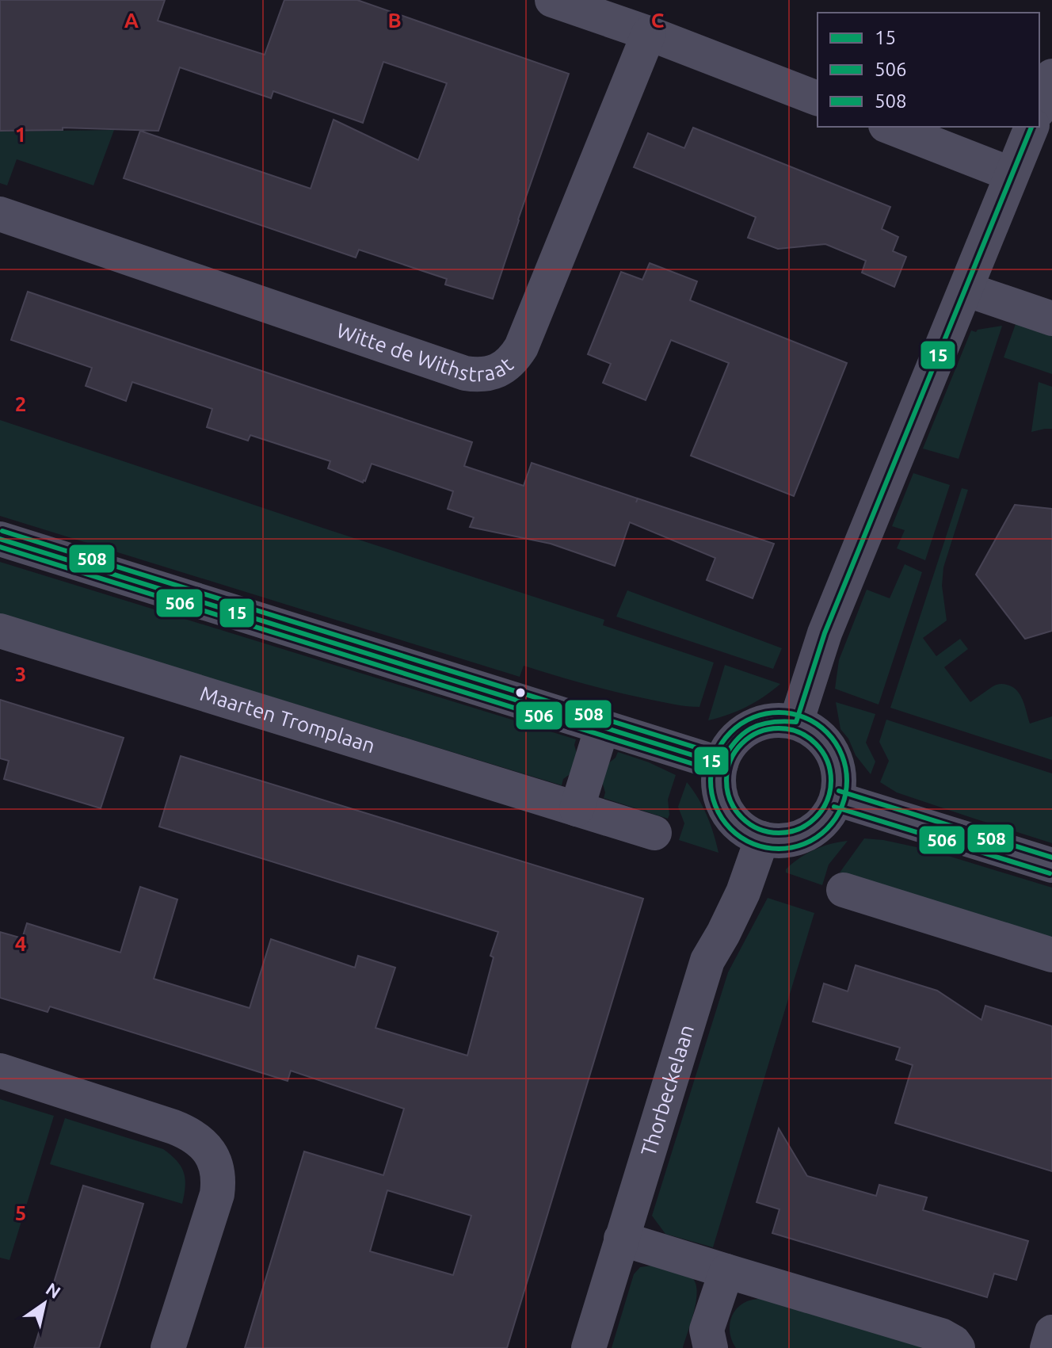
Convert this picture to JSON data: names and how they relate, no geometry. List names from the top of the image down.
{
  "streets": {
    "street": ["Witte de Withstraat", "Maarten Tromplaan", "Thorbeckelaan"]
  },
  "lines": ["transit line 15", "transit line 508", "transit line 506"],
  "legend": ["15", "506", "508"],
  "north": "top right",
  "grid": {
    "columns": ["A", "B", "C"],
    "rows": [
      "1",
      "2",
      "3",
      "4",
      "5"
    ]
  }
}
